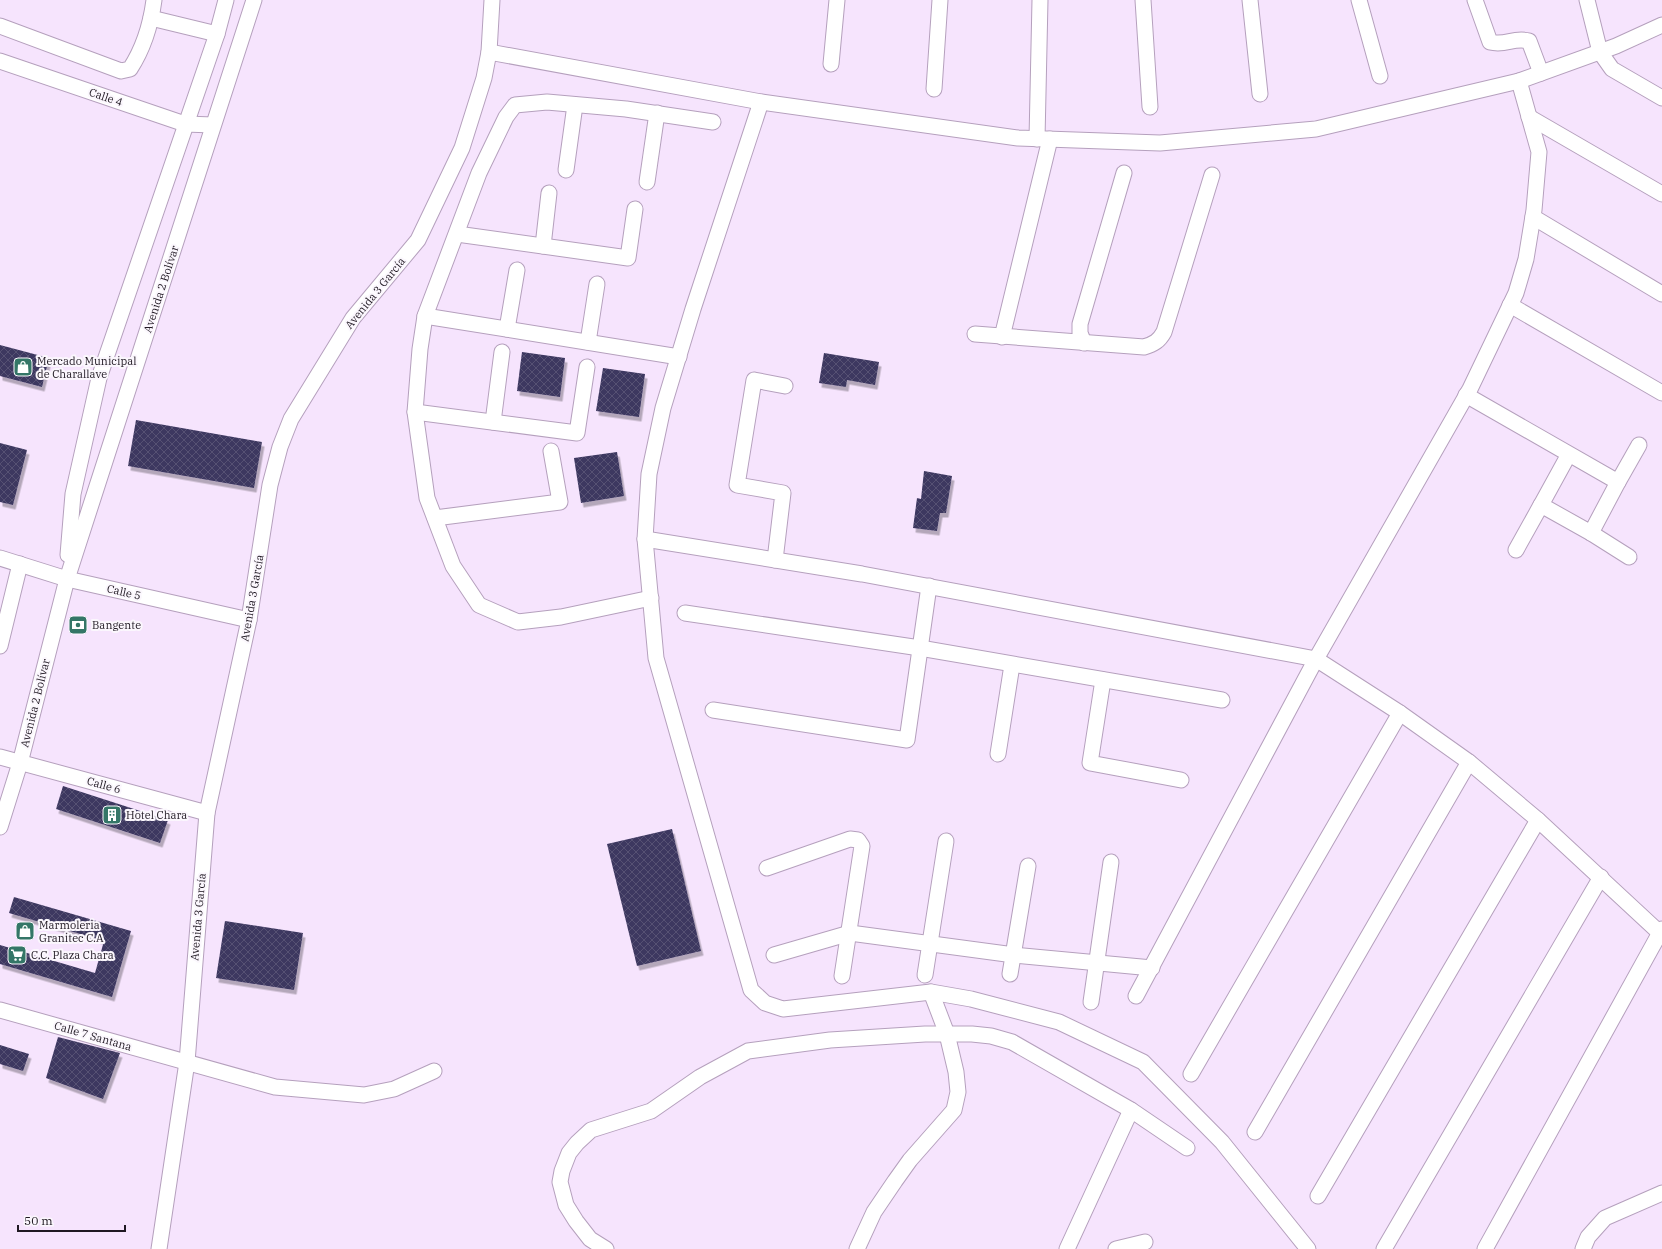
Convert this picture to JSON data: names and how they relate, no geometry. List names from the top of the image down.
{
  "streets": {
    "street": [
      "Calle 4",
      "Avenida 2 Bolívar",
      "Avenida 3 García",
      "Calle 5",
      "Calle 6",
      "Calle 7 Santana"
    ]
  },
  "crossings": [
    ["Calle 4", "Avenida 2 Bolívar"],
    ["Avenida 2 Bolívar", "Calle 5"],
    ["Avenida 2 Bolívar", "Calle 6"],
    ["Avenida 3 García", "Calle 5"],
    ["Avenida 3 García", "Calle 6"],
    ["Avenida 3 García", "Calle 7 Santana"]
  ],
  "places": {
    "shop": ["Mercado Municipal de Charallave", "Marmoleria Granitec C.A"],
    "bank": ["Bangente"],
    "building": ["Hotel Chara"],
    "supermarket": ["C.C. Plaza Chara"]
  },
  "scale_bar": "50 m"
}
